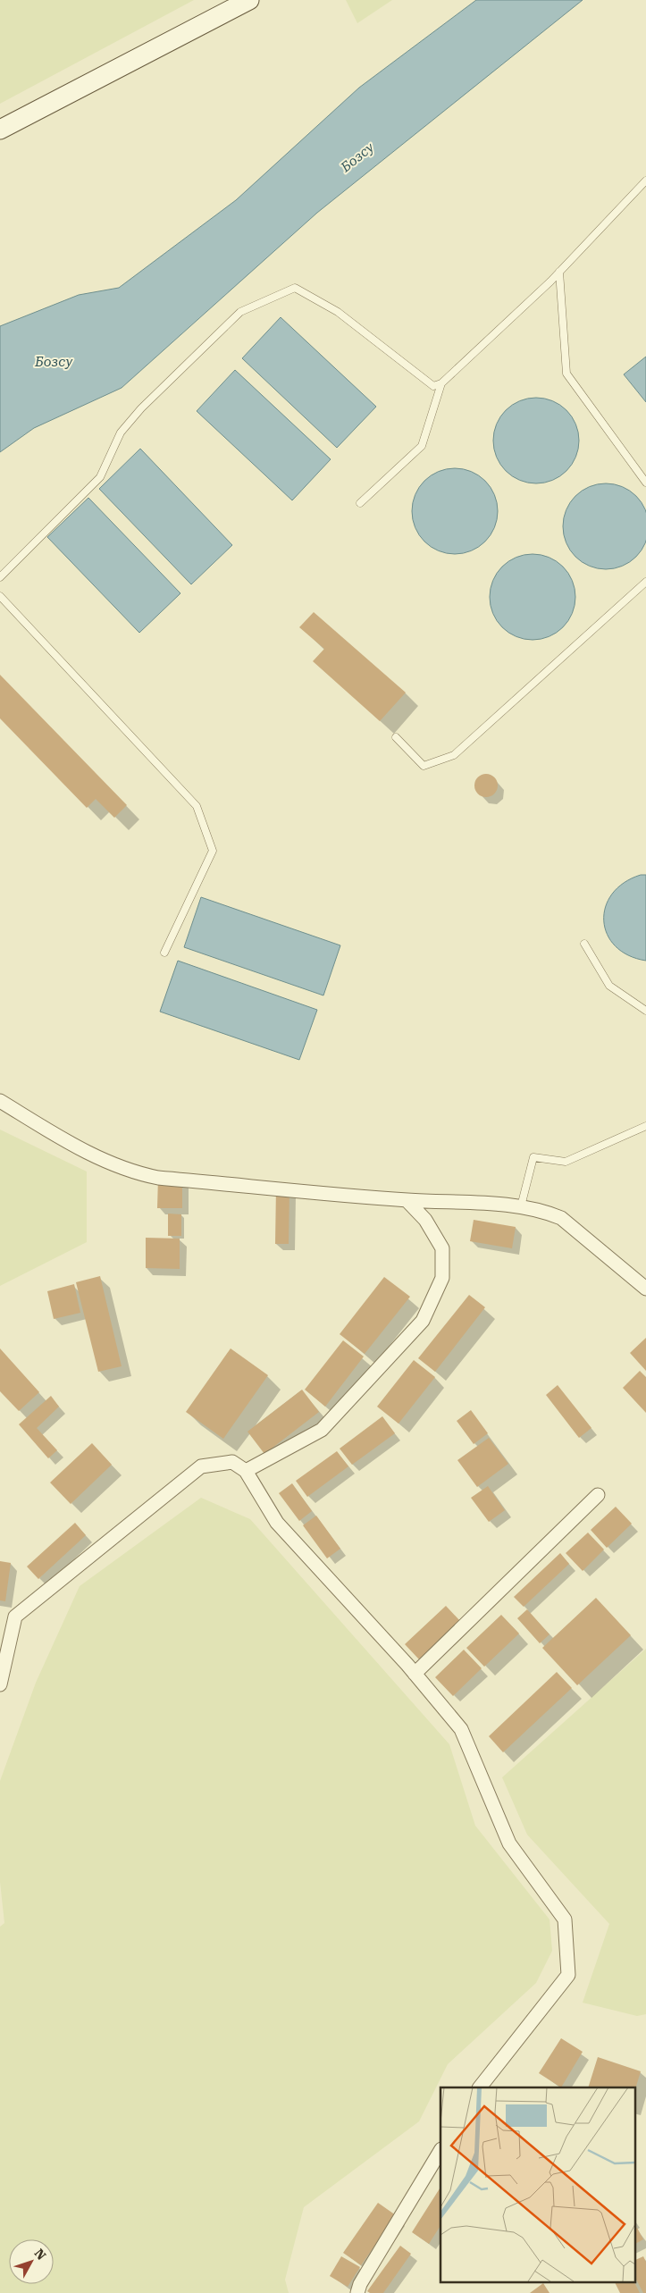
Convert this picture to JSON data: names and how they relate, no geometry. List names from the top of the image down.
{
  "water": ["Бозсу"],
  "north": "top right"
}
